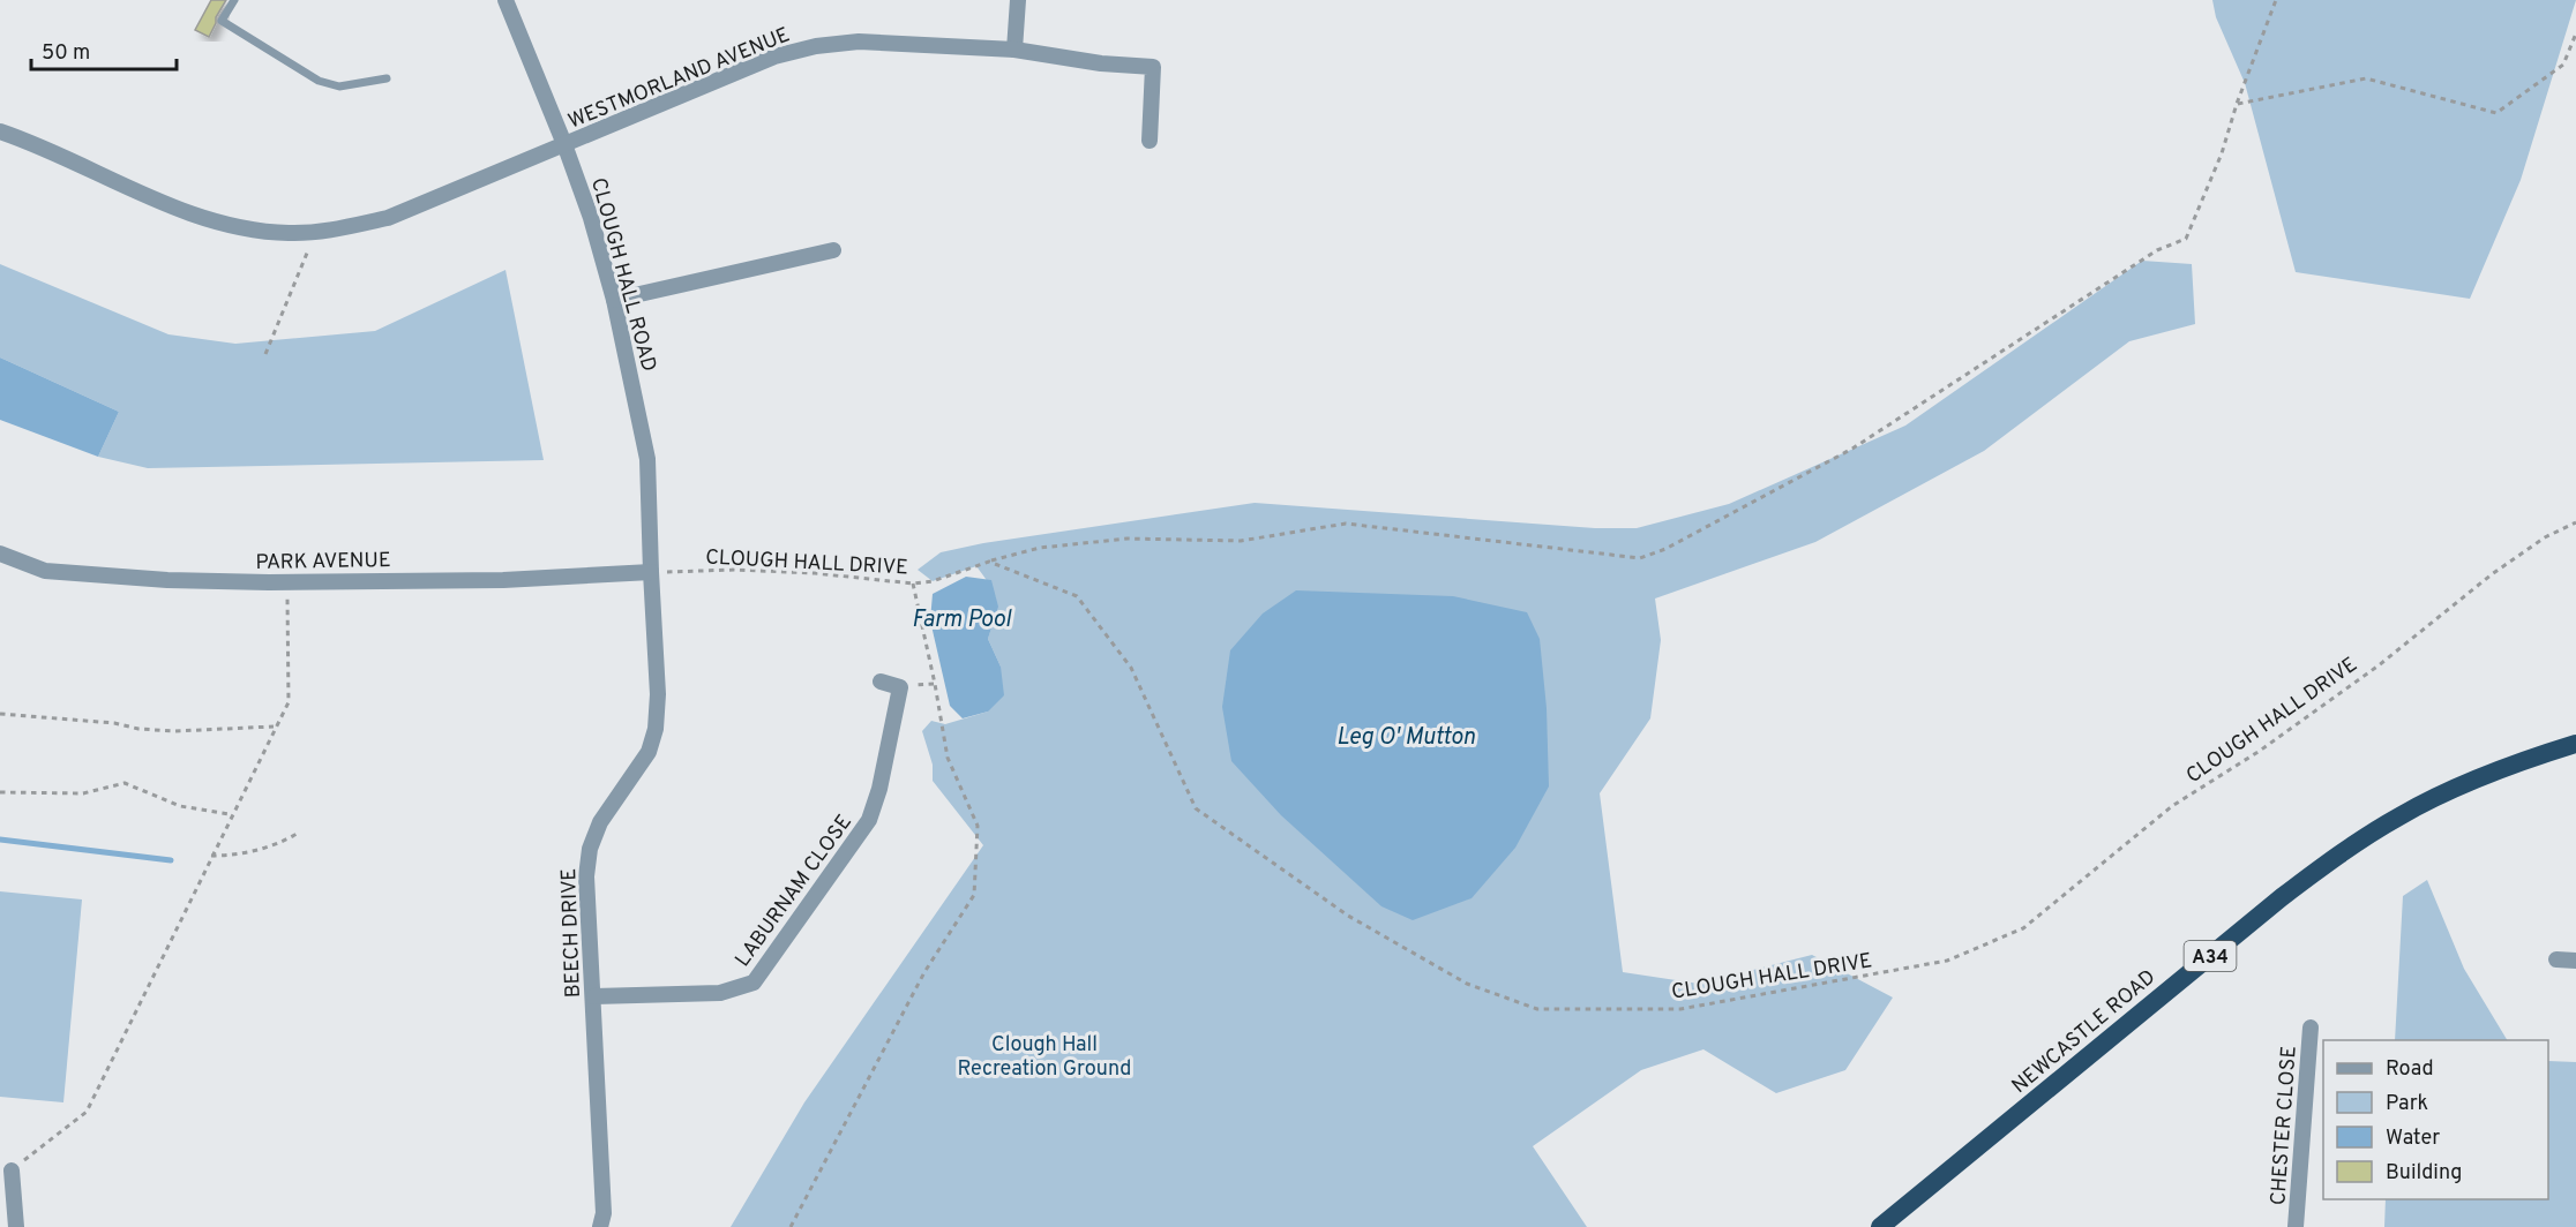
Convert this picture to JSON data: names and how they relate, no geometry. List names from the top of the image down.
{
  "streets": {
    "highway": ["A34", "NEWCASTLE ROAD"],
    "street": [
      "WESTMORLAND AVENUE",
      "CLOUGH HALL ROAD",
      "PARK AVENUE",
      "LABURNAM CLOSE",
      "BEECH DRIVE",
      "CHESTER CLOSE"
    ],
    "path": ["CLOUGH HALL DRIVE"]
  },
  "crossings": [
    ["WESTMORLAND AVENUE", "CLOUGH HALL ROAD"],
    ["CLOUGH HALL ROAD", "PARK AVENUE"],
    ["CLOUGH HALL ROAD", "CLOUGH HALL DRIVE"],
    ["CLOUGH HALL ROAD", "BEECH DRIVE"],
    ["PARK AVENUE", "CLOUGH HALL DRIVE"],
    ["PARK AVENUE", "BEECH DRIVE"],
    ["CLOUGH HALL DRIVE", "BEECH DRIVE"],
    ["LABURNAM CLOSE", "BEECH DRIVE"]
  ],
  "water": ["Farm Pool", "Leg O' Mutton"],
  "parks": ["Clough Hall Recreation Ground"],
  "legend": [
    "Road",
    "Park",
    "Water",
    "Building"
  ],
  "scale_bar": "50 m"
}
